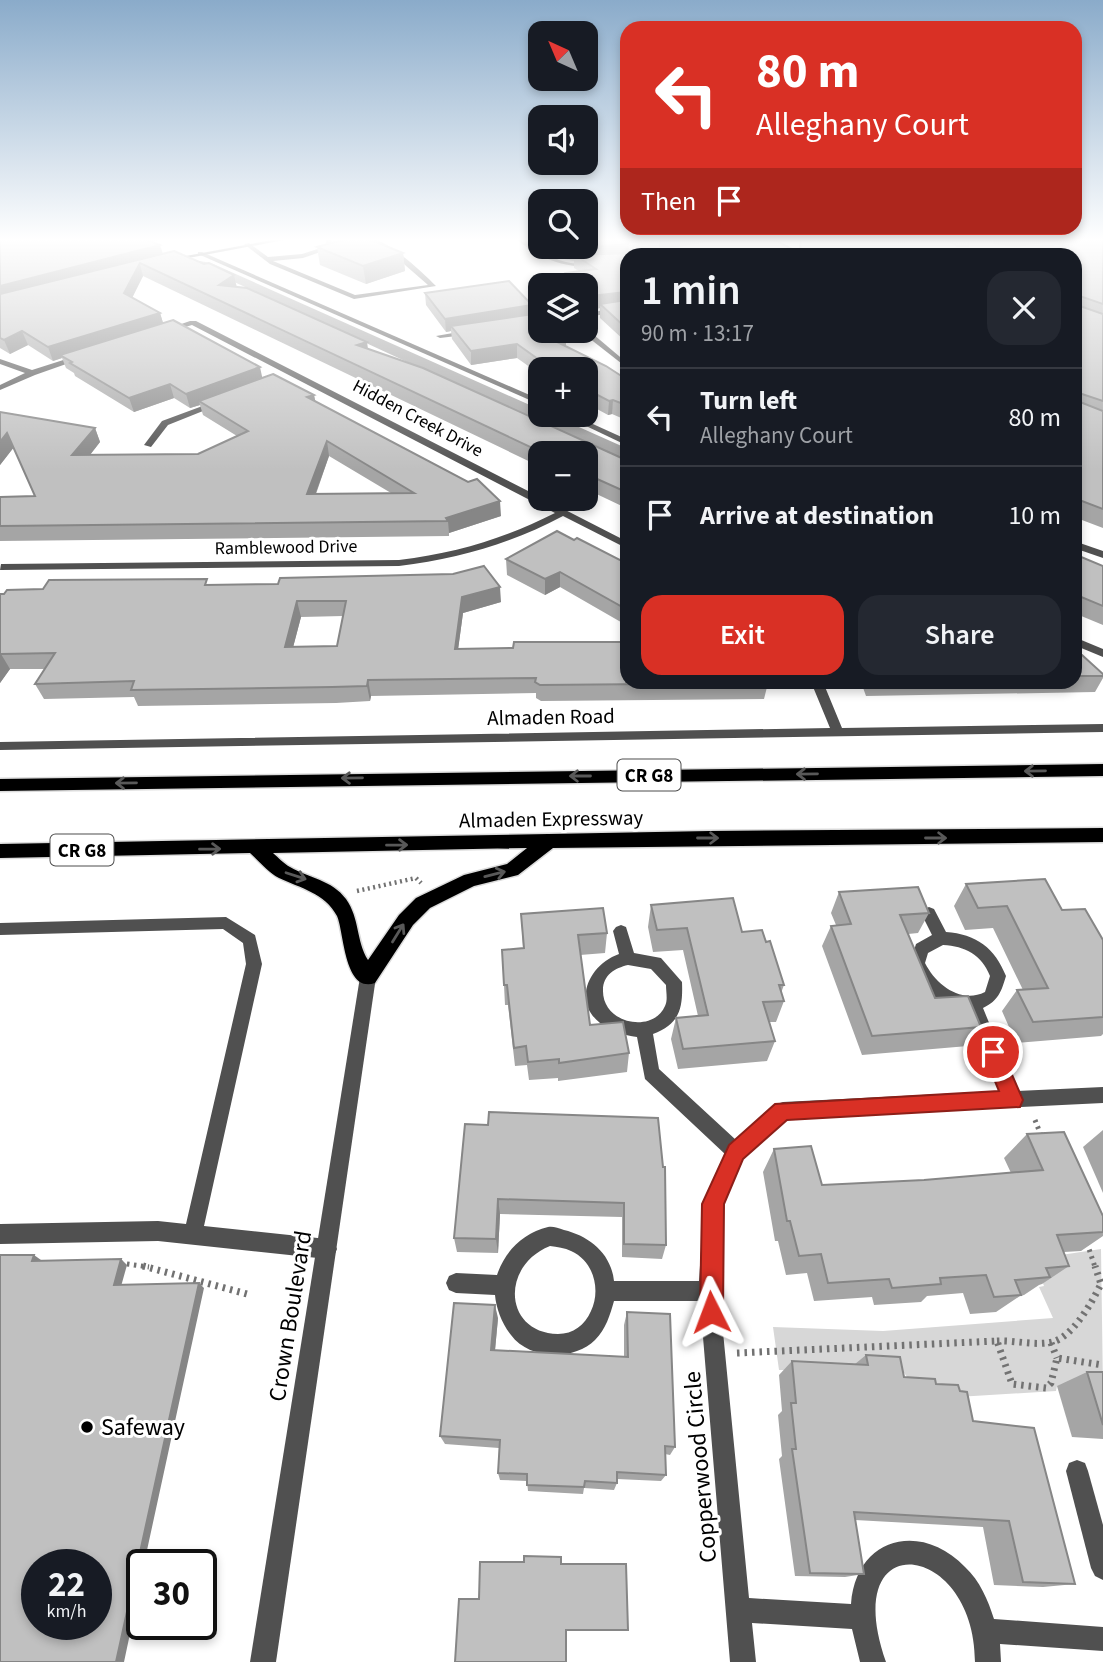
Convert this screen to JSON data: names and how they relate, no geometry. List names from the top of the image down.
{
  "streets": {
    "main road": ["CR G8", "Almaden Expressway"],
    "street": [
      "Hidden Creek Drive",
      "Ramblewood Drive",
      "Almaden Road",
      "Crown Boulevard",
      "Copperwood Circle"
    ]
  },
  "crossings": [
    ["Hidden Creek Drive", "Ramblewood Drive"]
  ],
  "places": ["Safeway"],
  "north": "top left",
  "page": {
    "map_buttons": ["+", "−"],
    "turn": ["80 m", "Alleghany Court"],
    "then": "Then",
    "heading": ["1 min", "90 m · 13:17"],
    "list": [
      {
        "name": "Turn left",
        "note": "Alleghany Court",
        "value": "80 m"
      },
      {
        "name": "Arrive at destination",
        "value": "10 m"
      }
    ],
    "buttons": ["Exit", "Share"],
    "speed": "22 km/h",
    "limit": "30"
  }
}
